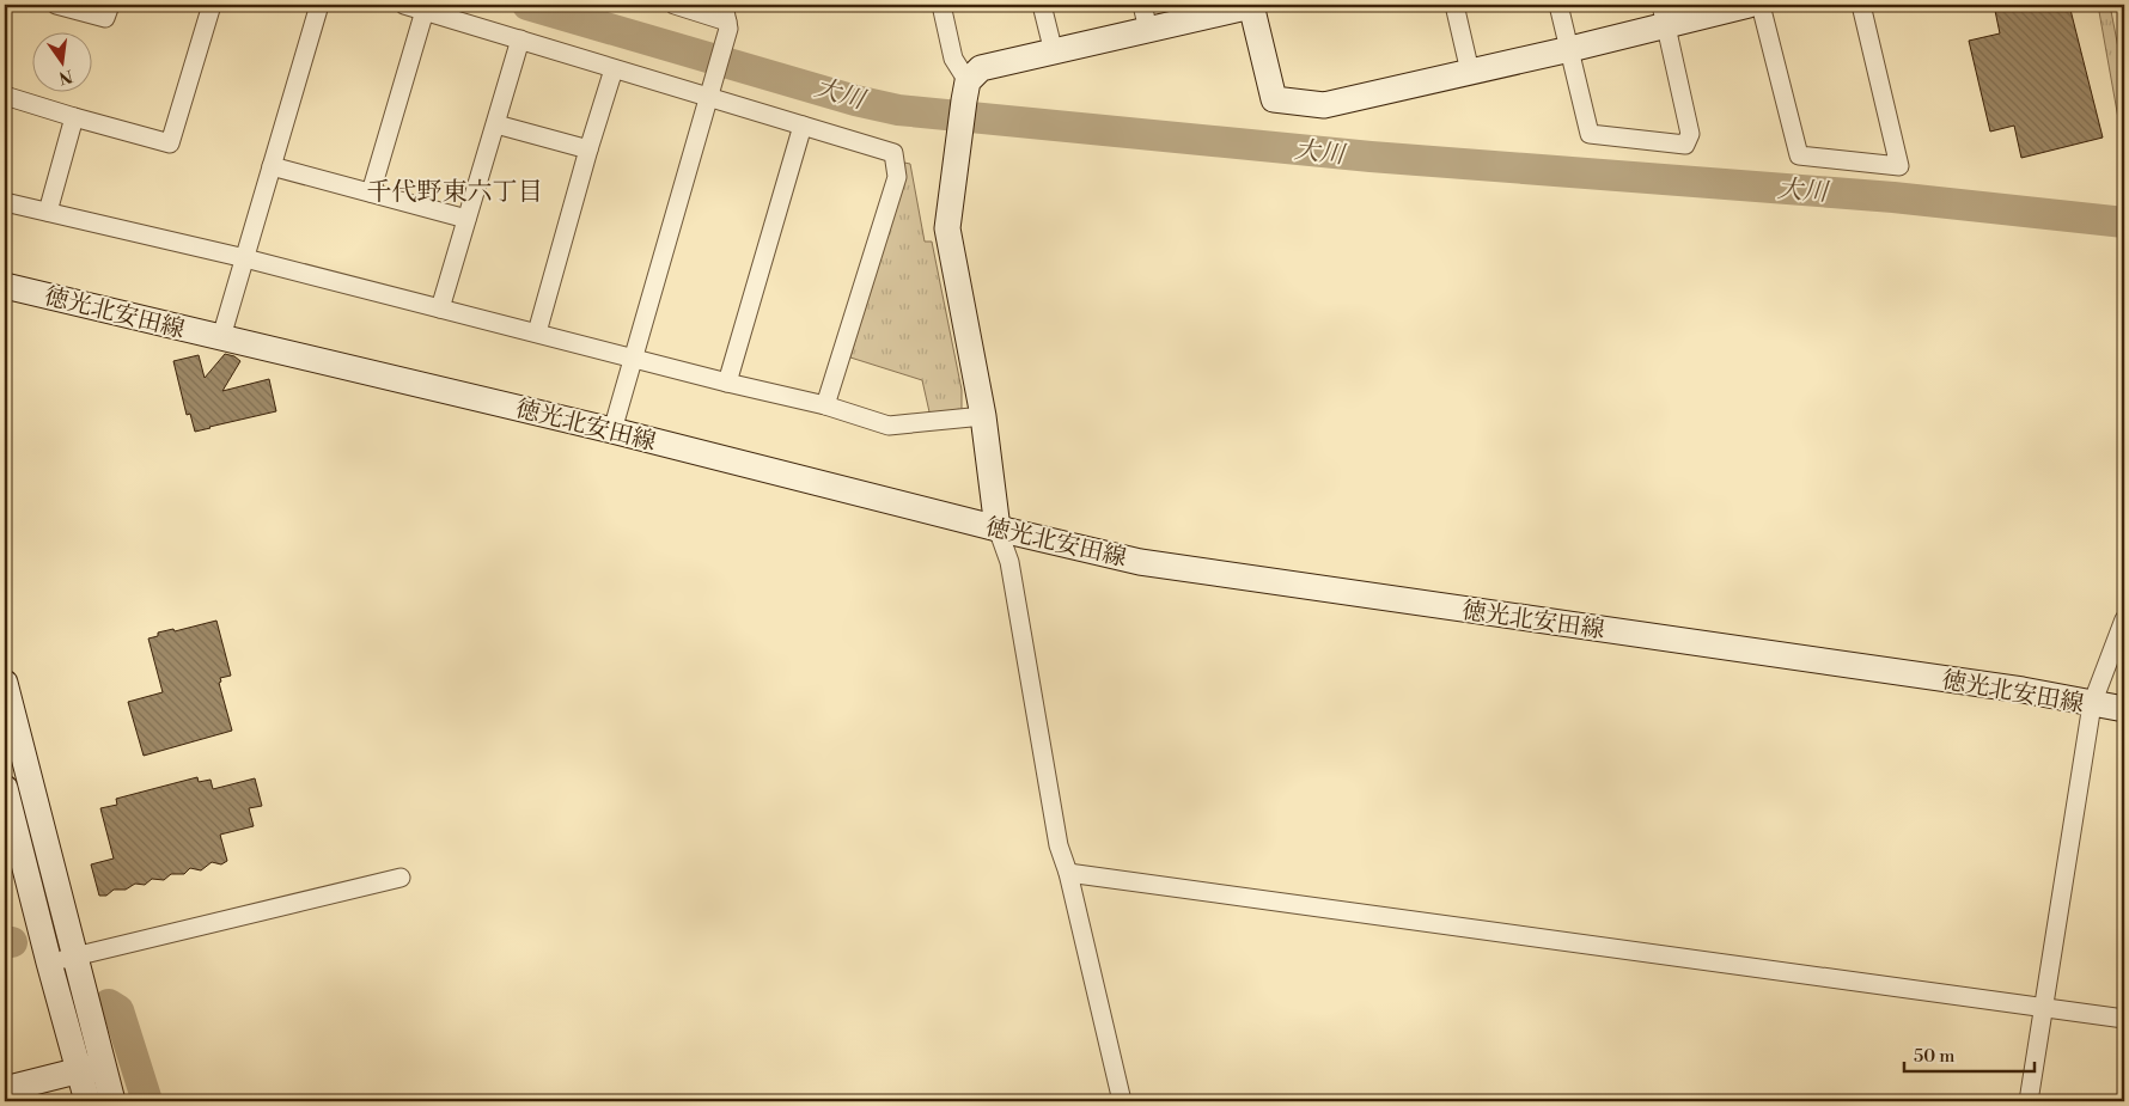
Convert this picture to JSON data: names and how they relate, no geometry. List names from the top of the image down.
{
  "streets": {
    "street": ["徳光北安田線"]
  },
  "districts": ["千代野東六丁目"],
  "water": ["大川"],
  "scale_bar": "50 m",
  "north": "bottom"
}
